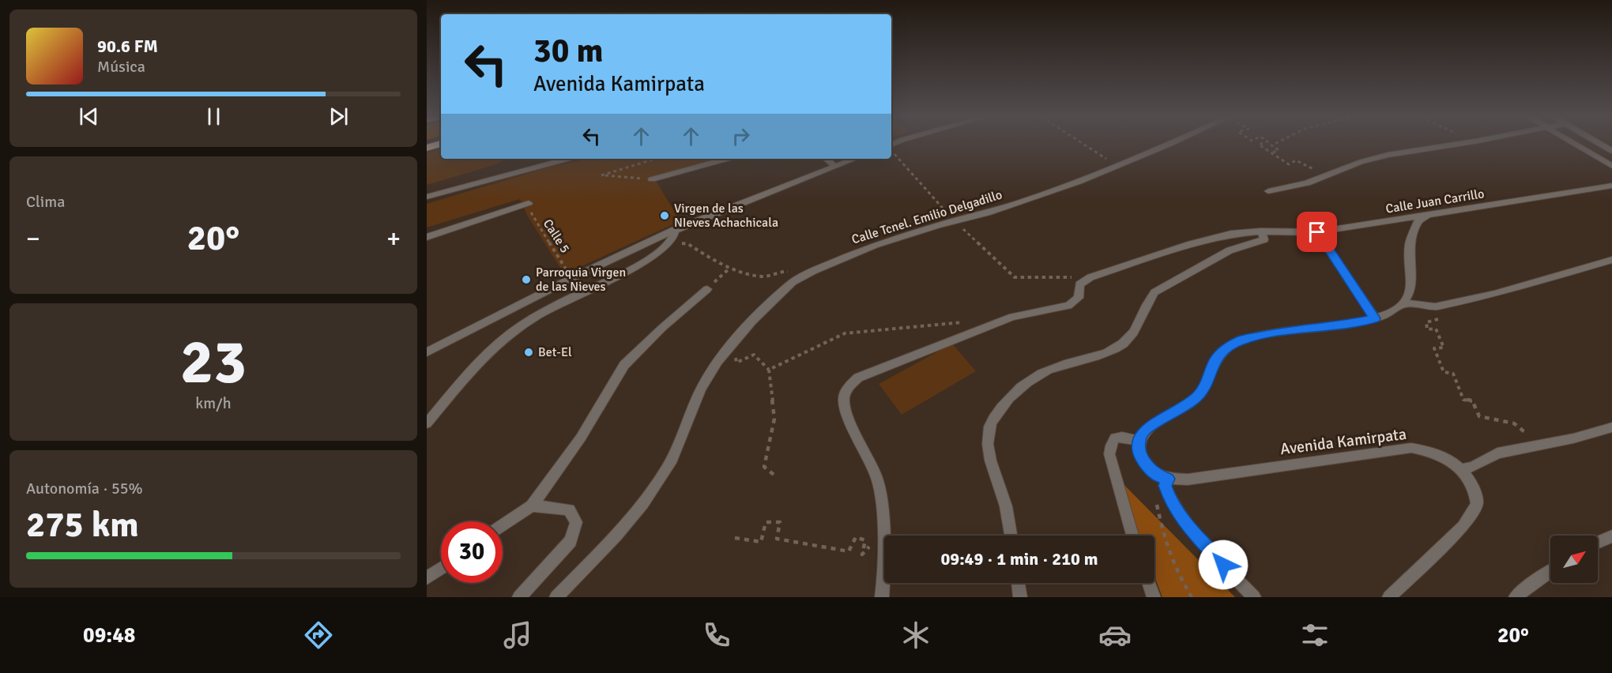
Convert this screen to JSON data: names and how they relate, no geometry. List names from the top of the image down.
{
  "streets": {
    "street": ["Calle Juan Carrillo", "Calle Tcnel. Emilio Delgadillo", "Avenida Kamirpata"],
    "path": ["Calle 5"]
  },
  "places": ["Virgen de las NIeves Achachicala", "Parroquia Virgen de las Nieves", "Bet-El"],
  "north": "top right",
  "page": {
    "turn": ["30 m", "Avenida Kamirpata"],
    "song": ["90.6 FM", "Música"],
    "tile": [
      "Clima",
      ["23", "km/h"],
      ["Autonomía · 55%", "275 km"]
    ],
    "heat": ["−", "20°", "+"],
    "limit": "30",
    "trip": "09:49 · 1 min · 210 m",
    "tabs": ["09:48", "20°"]
  }
}
